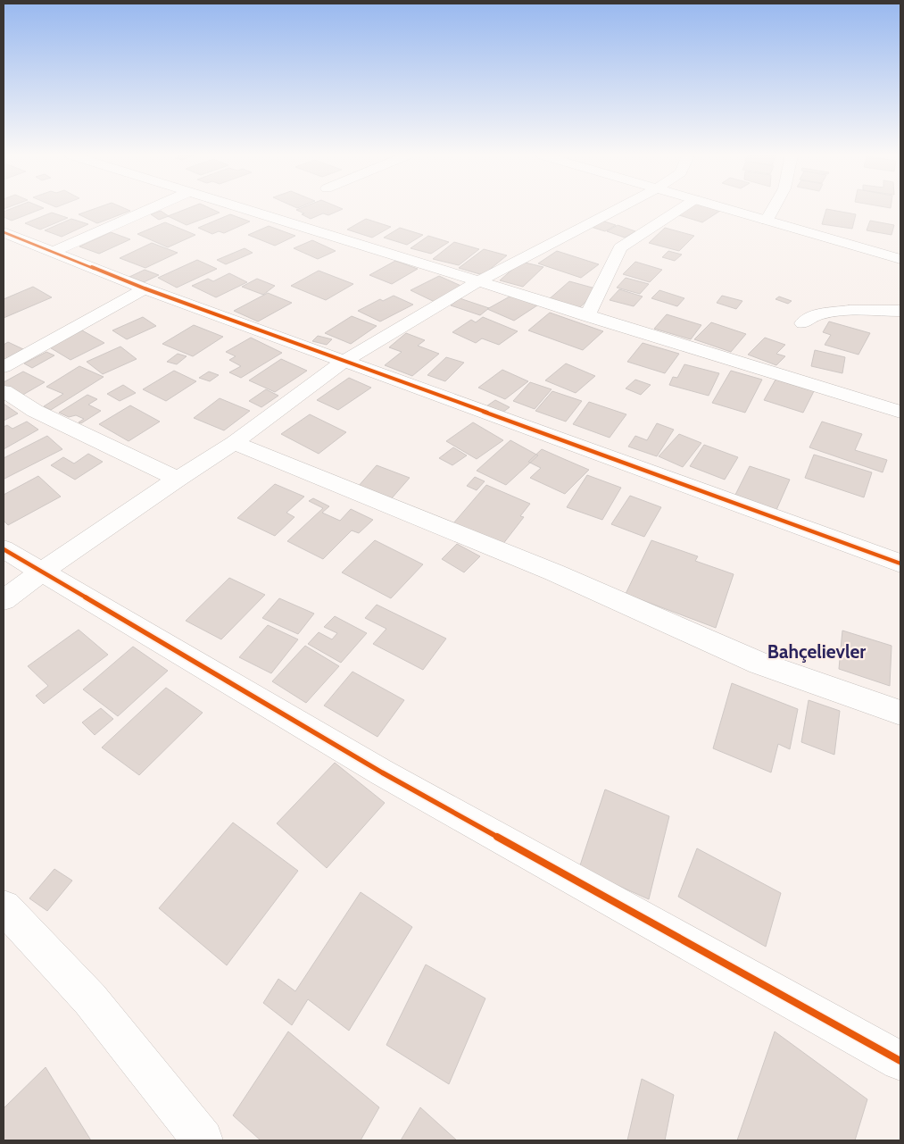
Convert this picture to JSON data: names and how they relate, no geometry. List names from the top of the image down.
{
  "districts": ["Bahçelievler"]
}
